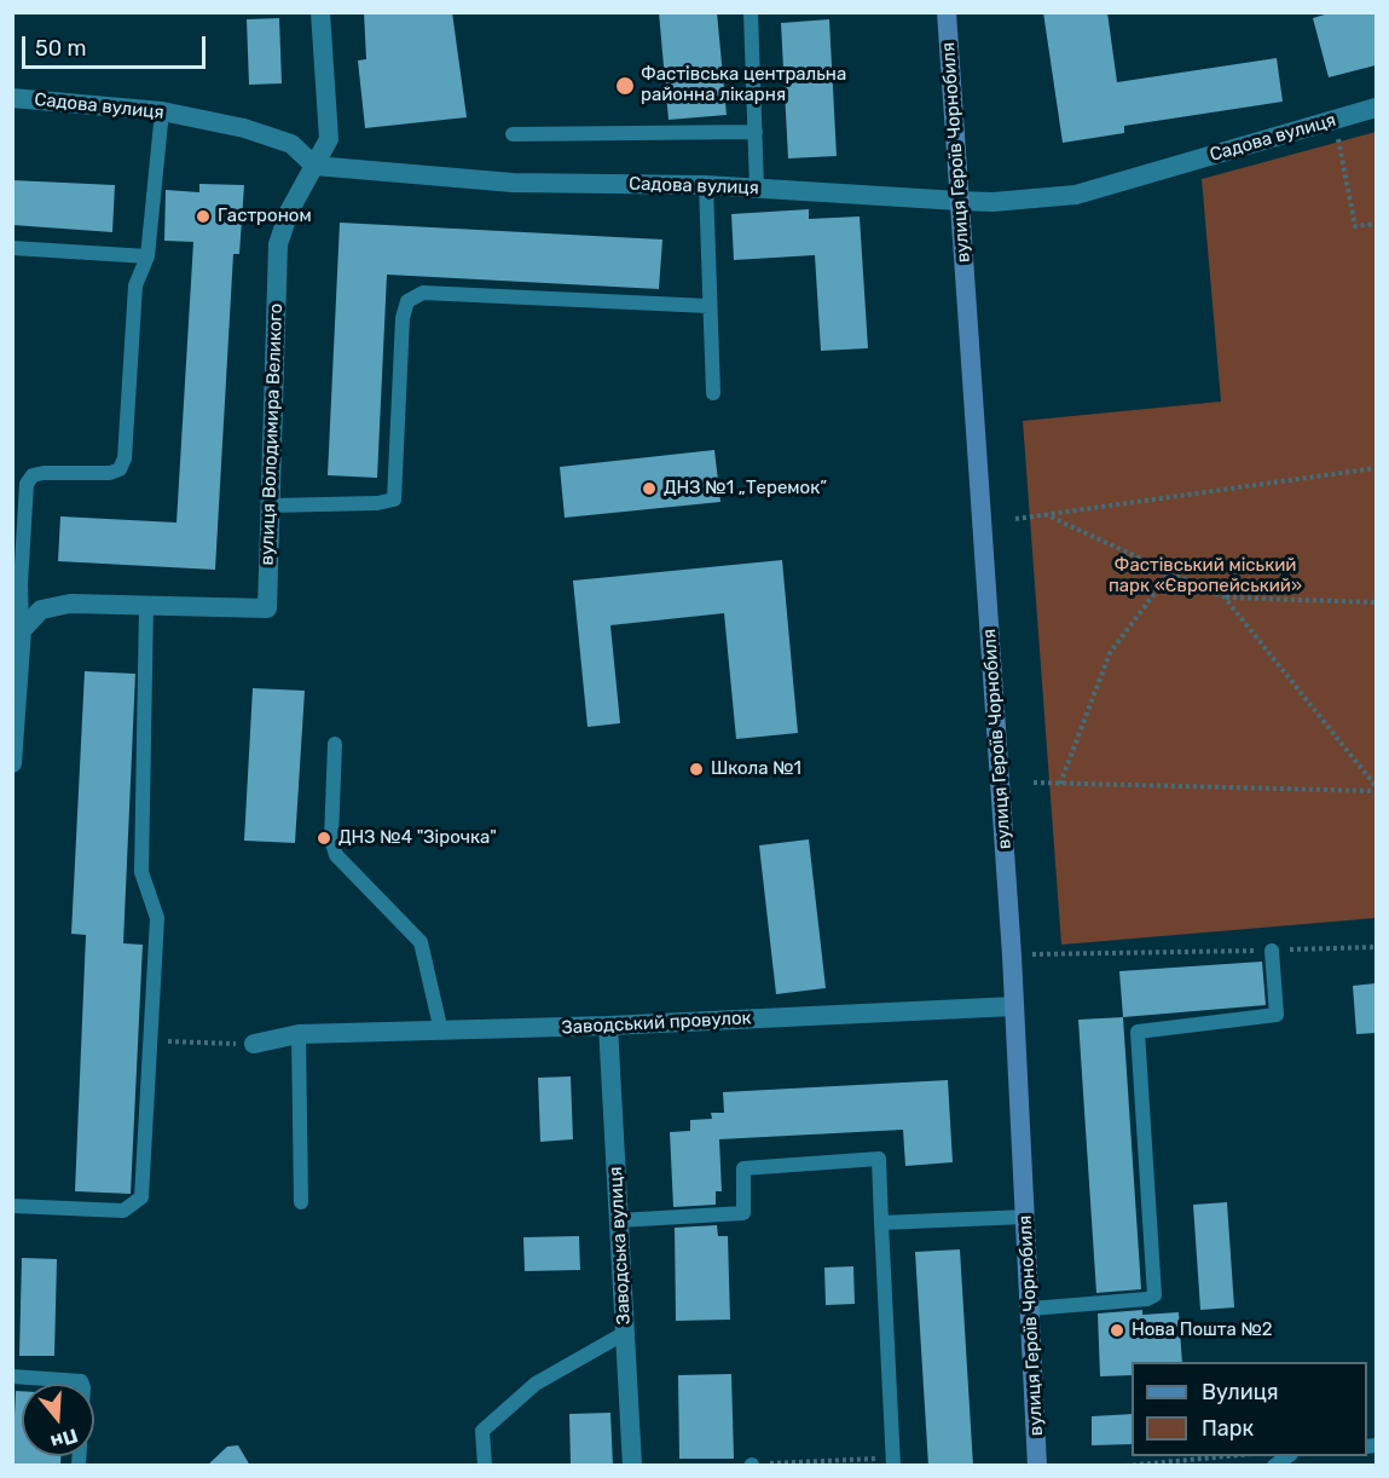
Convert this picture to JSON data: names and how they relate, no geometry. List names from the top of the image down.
{
  "streets": {
    "main road": ["вулиця Героїв Чорнобиля"],
    "street": [
      "Садова вулиця",
      "вулиця Володимира Великого",
      "Заводський провулок",
      "Заводська вулиця"
    ]
  },
  "crossings": [
    ["Садова вулиця", "вулиця Героїв Чорнобиля"],
    ["Садова вулиця", "вулиця Володимира Великого"],
    ["вулиця Героїв Чорнобиля", "Заводський провулок"],
    ["Заводський провулок", "Заводська вулиця"]
  ],
  "parks": ["Фастівський міський парк «Європейський»"],
  "places": [
    "Фастівська центральна районна лікарня",
    "Гастроном",
    "ДНЗ №1 „Теремок”",
    "Школа №1",
    "ДНЗ №4 \"Зірочка\"",
    "Нова Пошта №2"
  ],
  "legend": ["Вулиця", "Парк"],
  "scale_bar": "50 m",
  "north": "bottom"
}
